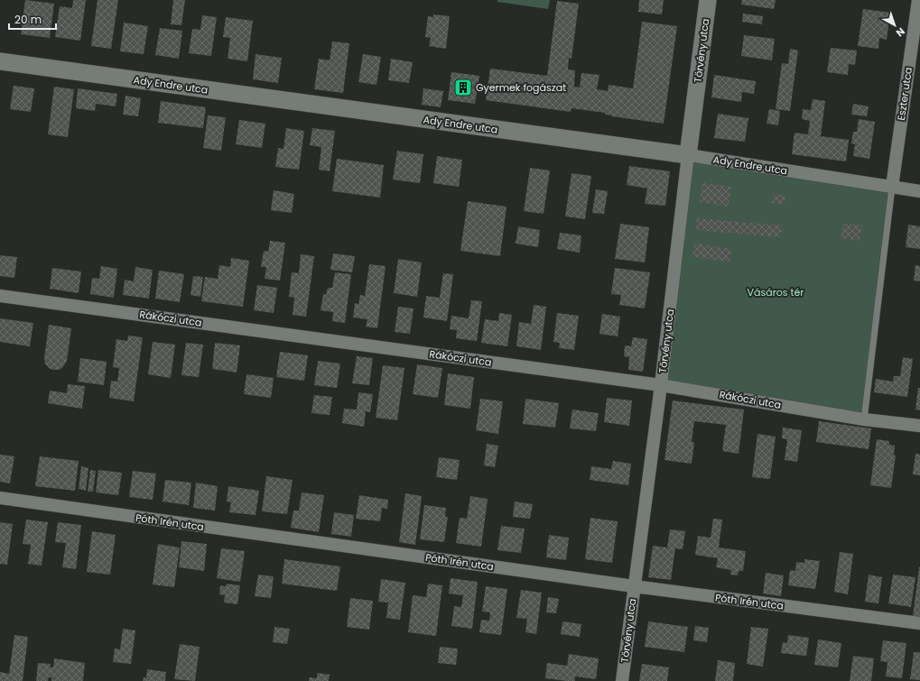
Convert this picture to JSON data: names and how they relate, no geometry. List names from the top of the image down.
{
  "streets": {
    "street": [
      "Törvény utca",
      "Ady Endre utca",
      "Eszter utca",
      "Rákóczi utca",
      "Póth Irén utca"
    ]
  },
  "crossings": [
    ["Törvény utca", "Ady Endre utca"],
    ["Törvény utca", "Rákóczi utca"],
    ["Törvény utca", "Póth Irén utca"],
    ["Ady Endre utca", "Eszter utca"]
  ],
  "parks": ["Vásáros tér"],
  "places": {
    "building": ["Gyermek fogászat"]
  },
  "scale_bar": "20 m",
  "north": "bottom right"
}
